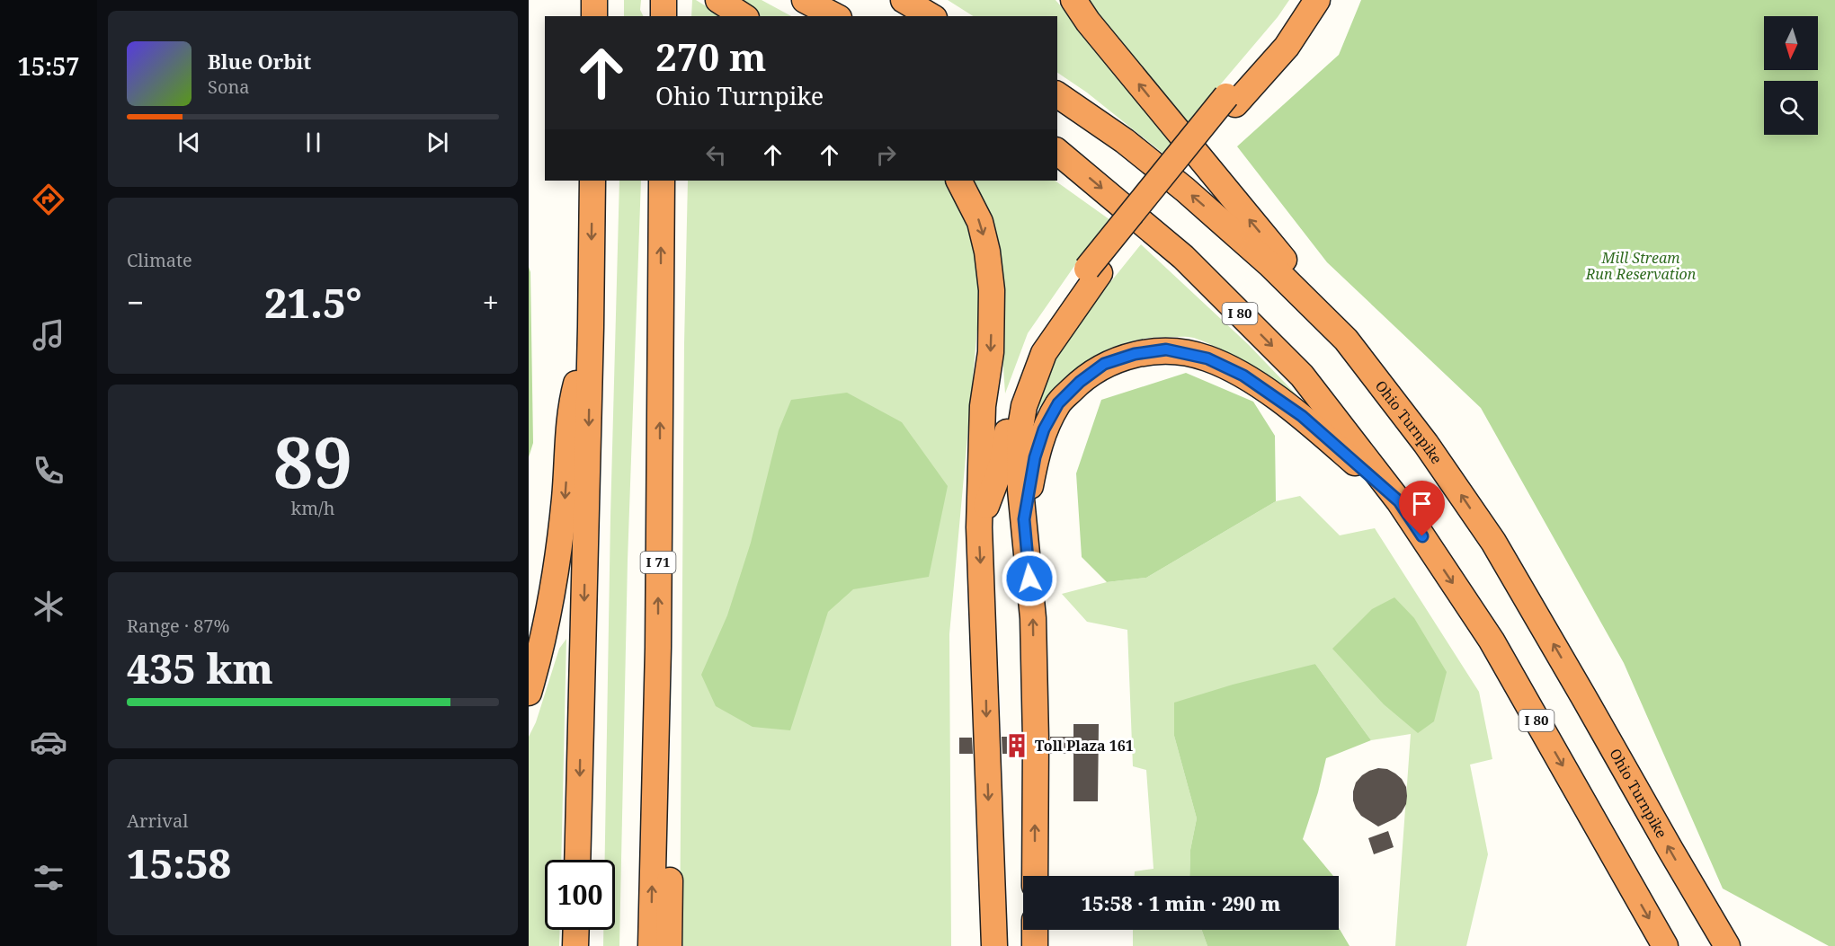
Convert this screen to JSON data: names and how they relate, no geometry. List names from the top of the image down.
{
  "streets": {
    "highway": ["I 80", "Ohio Turnpike", "I 71"]
  },
  "parks": ["Mill Stream Run Reservation"],
  "places": {
    "building": ["Toll Plaza 161"]
  },
  "north": "bottom",
  "page": {
    "tabs": "15:57",
    "turn": ["270 m", "Ohio Turnpike"],
    "song": ["Blue Orbit", "Sona"],
    "tile": [
      "Climate",
      ["89", "km/h"],
      ["Range · 87%", "435 km"],
      ["Arrival", "15:58"]
    ],
    "heat": ["−", "21.5°", "+"],
    "limit": "100",
    "trip": "15:58 · 1 min · 290 m"
  }
}
